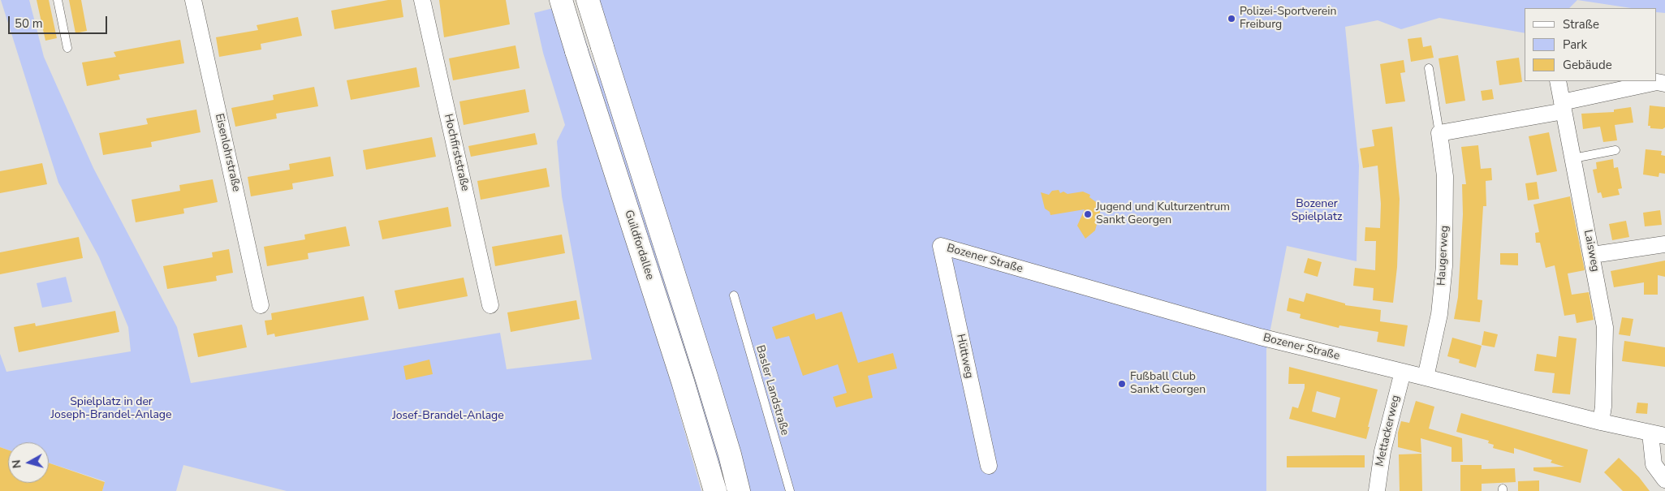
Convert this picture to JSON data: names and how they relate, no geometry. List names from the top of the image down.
{
  "streets": {
    "main road": ["Guildfordallee"],
    "street": [
      "Eisenlohrstraße",
      "Hochfirststraße",
      "Laisweg",
      "Haugerweg",
      "Bozener Straße",
      "Hüttweg",
      "Mettackerweg"
    ],
    "lane": ["Basler Landstraße"]
  },
  "crossings": [
    ["Laisweg", "Bozener Straße"],
    ["Haugerweg", "Bozener Straße"],
    ["Bozener Straße", "Hüttweg"],
    ["Bozener Straße", "Mettackerweg"]
  ],
  "parks": ["Bozener Spielplatz", "Spielplatz in der Joseph-Brandel-Anlage", "Josef-Brandel-Anlage"],
  "places": ["Polizei-Sportverein Freiburg", "Jugend und Kulturzentrum Sankt Georgen", "Fußball Club Sankt Georgen"],
  "legend": ["Straße", "Park", "Gebäude"],
  "scale_bar": "50 m",
  "north": "left"
}
